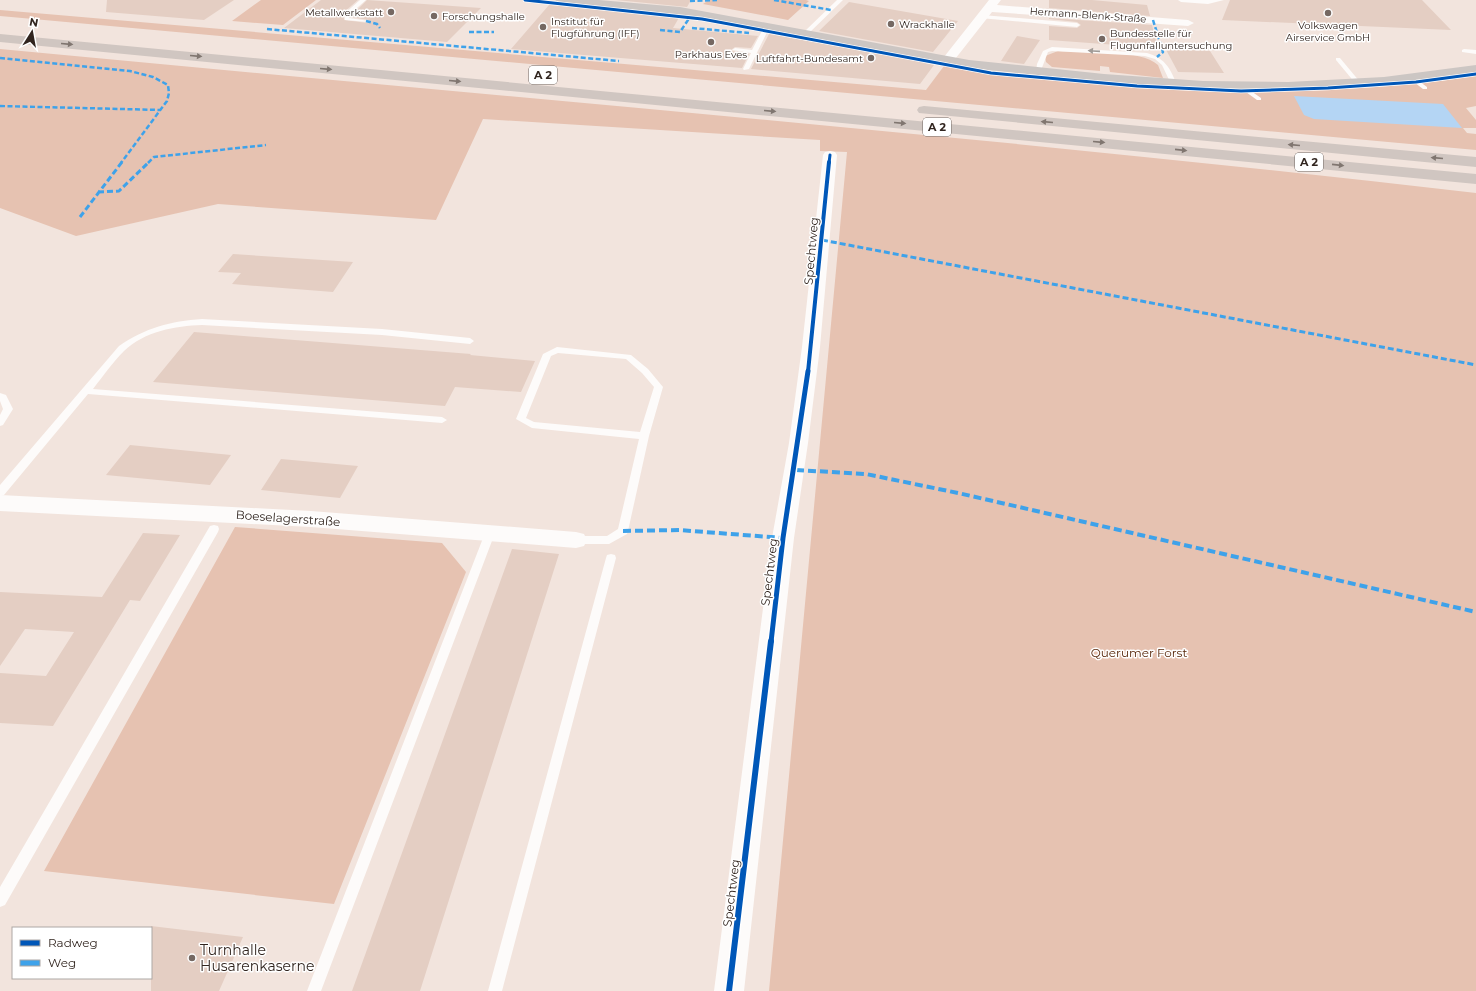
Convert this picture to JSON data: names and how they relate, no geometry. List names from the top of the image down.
{
  "streets": {
    "highway": ["A 2"],
    "street": ["Hermann-Blenk-Straße", "Spechtweg", "Boeselagerstraße"]
  },
  "parks": ["Querumer Forst"],
  "places": [
    "Metallwerkstatt",
    "Volkswagen Airservice GmbH",
    "Forschungshalle",
    "Wrackhalle",
    "Institut für Flugführung (IFF)",
    "Bundesstelle für Flugunfalluntersuchung",
    "Parkhaus Eves",
    "Luftfahrt-Bundesamt",
    "Turnhalle Husarenkaserne"
  ],
  "legend": ["Radweg", "Weg"],
  "north": "top"
}
